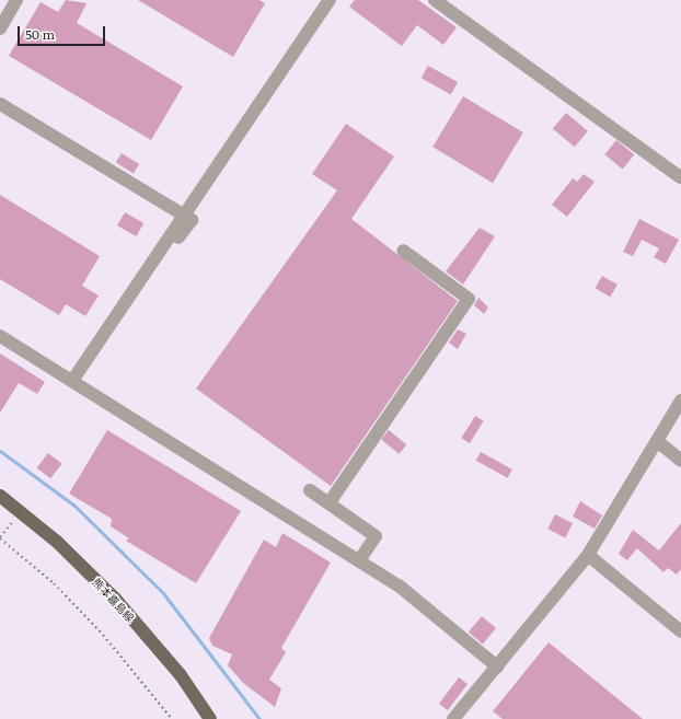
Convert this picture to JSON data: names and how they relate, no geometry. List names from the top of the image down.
{
  "streets": {
    "main road": ["熊本嘉島線"]
  },
  "scale_bar": "50 m"
}
